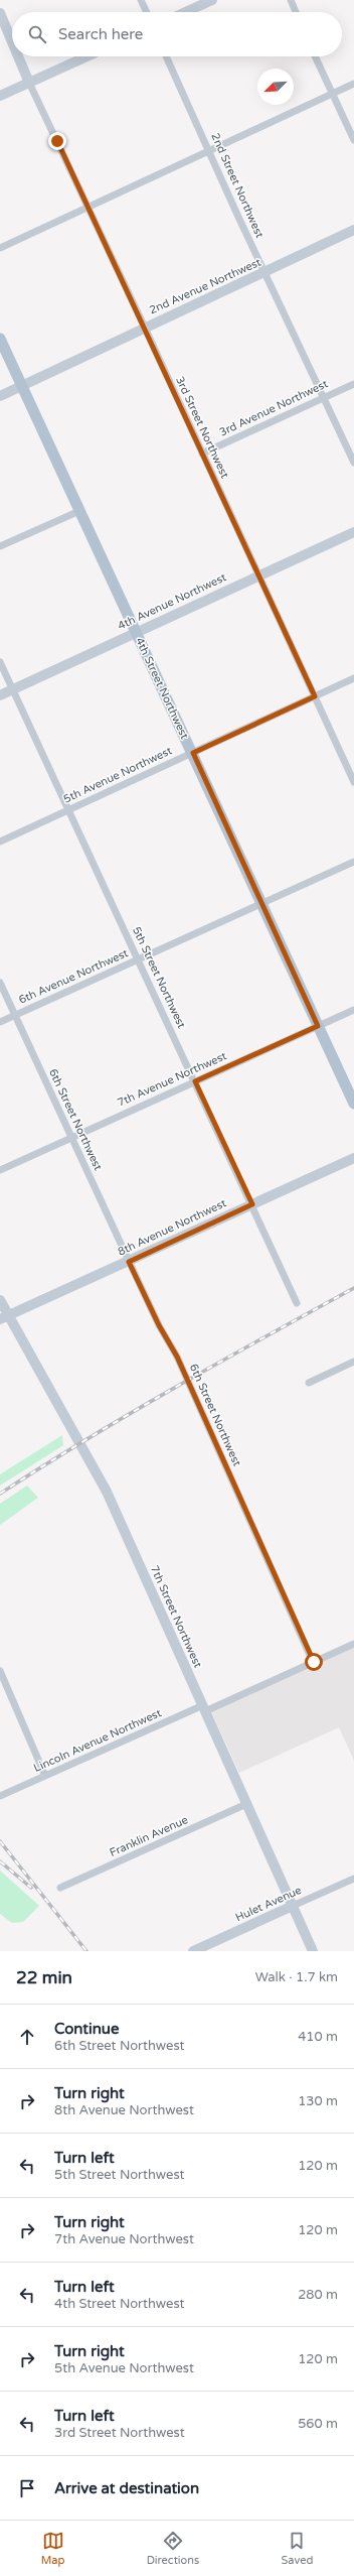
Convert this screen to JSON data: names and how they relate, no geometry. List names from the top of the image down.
{
  "streets": {
    "main road": ["4th Street Northwest"],
    "street": [
      "2nd Street Northwest",
      "2nd Avenue Northwest",
      "3rd Avenue Northwest",
      "3rd Street Northwest",
      "4th Avenue Northwest",
      "5th Avenue Northwest",
      "6th Avenue Northwest",
      "5th Street Northwest",
      "7th Avenue Northwest",
      "6th Street Northwest",
      "8th Avenue Northwest",
      "7th Street Northwest",
      "Lincoln Avenue Northwest",
      "Franklin Avenue",
      "Hulet Avenue"
    ]
  },
  "crossings": [
    ["2nd Street Northwest", "2nd Avenue Northwest"],
    ["2nd Street Northwest", "3rd Avenue Northwest"],
    ["2nd Avenue Northwest", "3rd Street Northwest"],
    ["2nd Avenue Northwest", "4th Street Northwest"],
    ["3rd Avenue Northwest", "3rd Street Northwest"],
    ["3rd Street Northwest", "4th Avenue Northwest"],
    ["3rd Street Northwest", "5th Avenue Northwest"],
    ["4th Avenue Northwest", "4th Street Northwest"],
    ["4th Avenue Northwest", "5th Street Northwest"],
    ["4th Street Northwest", "5th Avenue Northwest"],
    ["4th Street Northwest", "6th Avenue Northwest"],
    ["4th Street Northwest", "7th Avenue Northwest"],
    ["5th Avenue Northwest", "5th Street Northwest"],
    ["6th Avenue Northwest", "5th Street Northwest"],
    ["6th Avenue Northwest", "6th Street Northwest"],
    ["5th Street Northwest", "7th Avenue Northwest"],
    ["5th Street Northwest", "8th Avenue Northwest"],
    ["7th Avenue Northwest", "6th Street Northwest"],
    ["6th Street Northwest", "8th Avenue Northwest"],
    ["6th Street Northwest", "Lincoln Avenue Northwest"],
    ["8th Avenue Northwest", "7th Street Northwest"],
    ["7th Street Northwest", "Lincoln Avenue Northwest"],
    ["7th Street Northwest", "Franklin Avenue"],
    ["7th Street Northwest", "Hulet Avenue"]
  ],
  "north": "bottom left",
  "page": {
    "search": "Search here",
    "heading": ["22 min", "Walk · 1.7 km"],
    "list": [
      ["Continue", "6th Street Northwest", "410 m"],
      ["Turn right", "8th Avenue Northwest", "130 m"],
      ["Turn left", "5th Street Northwest", "120 m"],
      ["Turn right", "7th Avenue Northwest", "120 m"],
      ["Turn left", "4th Street Northwest", "280 m"],
      ["Turn right", "5th Avenue Northwest", "120 m"],
      ["Turn left", "3rd Street Northwest", "560 m"],
      "Arrive at destination"
    ],
    "nav": ["Map", "Directions", "Saved"]
  }
}
